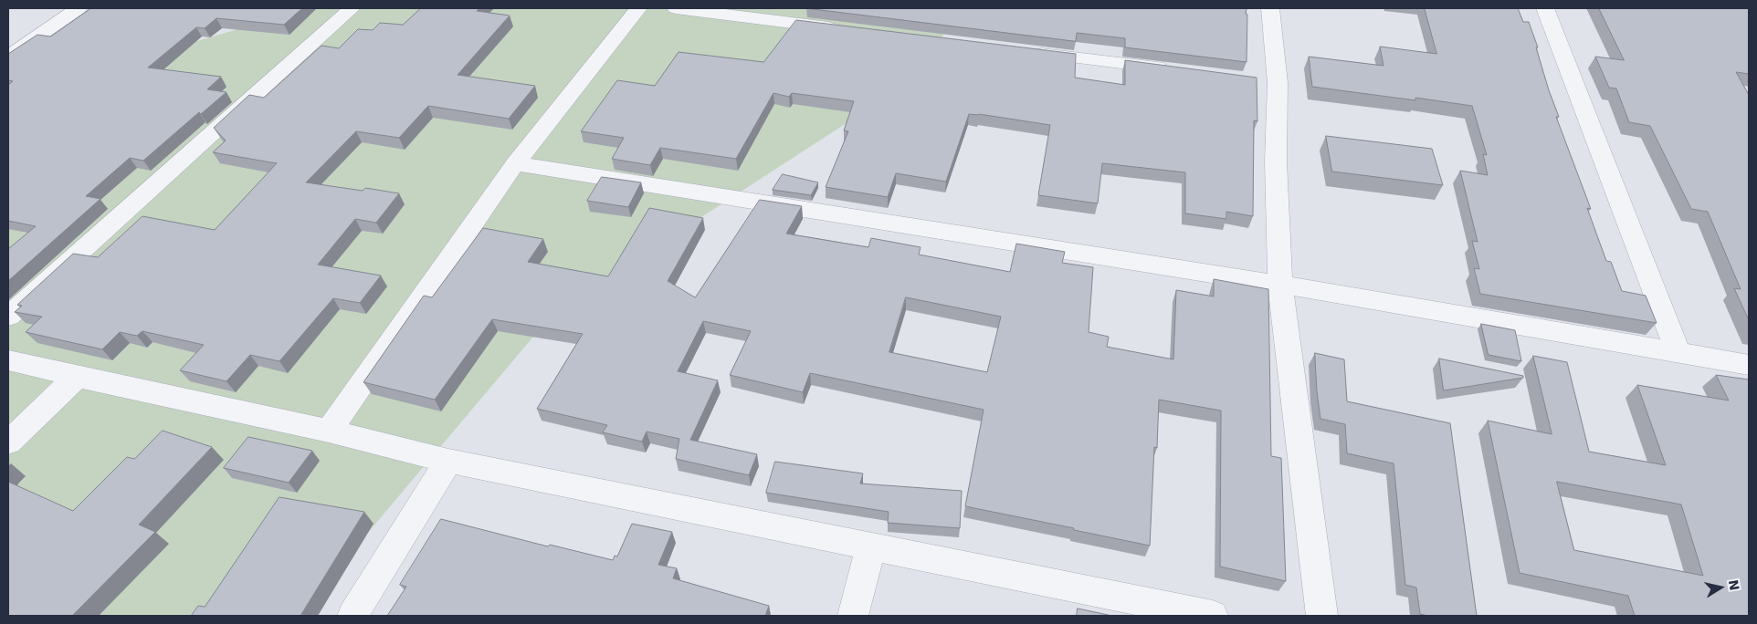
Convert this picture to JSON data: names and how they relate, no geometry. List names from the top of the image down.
{
  "north": "right"
}
